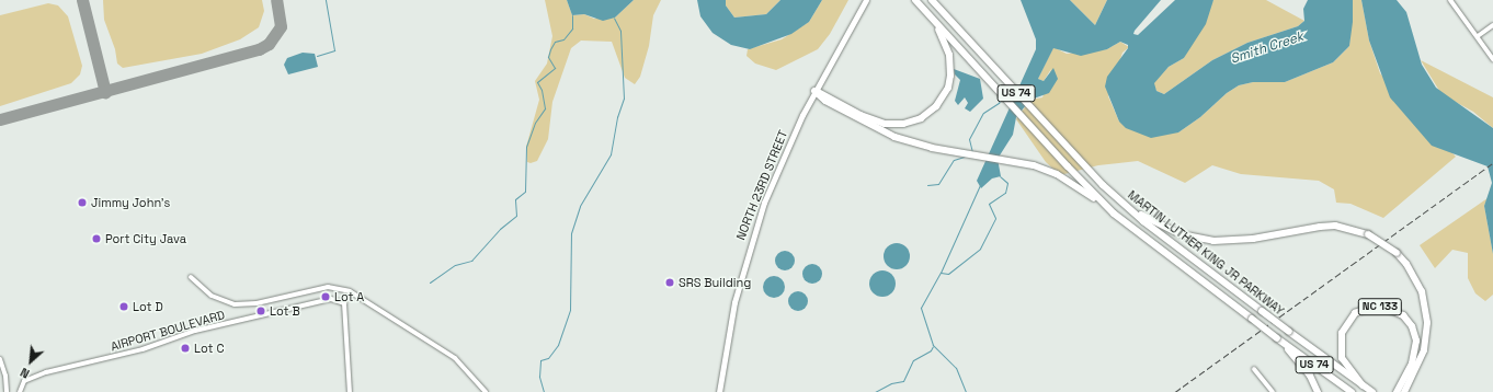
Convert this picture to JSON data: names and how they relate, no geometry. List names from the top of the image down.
{
  "streets": {
    "highway": ["US 74", "MARTIN LUTHER KING JR PARKWAY", "NC 133"],
    "main road": ["NORTH 23RD STREET"],
    "street": ["AIRPORT BOULEVARD"]
  },
  "crossings": [
    ["US 74", "MARTIN LUTHER KING JR PARKWAY"],
    ["MARTIN LUTHER KING JR PARKWAY", "NC 133"]
  ],
  "water": ["Smith Creek"],
  "places": [
    "Jimmy John's",
    "Port City Java",
    "SRS Building",
    "Lot A",
    "Lot D",
    "Lot B",
    "Lot C"
  ],
  "north": "bottom left"
}
